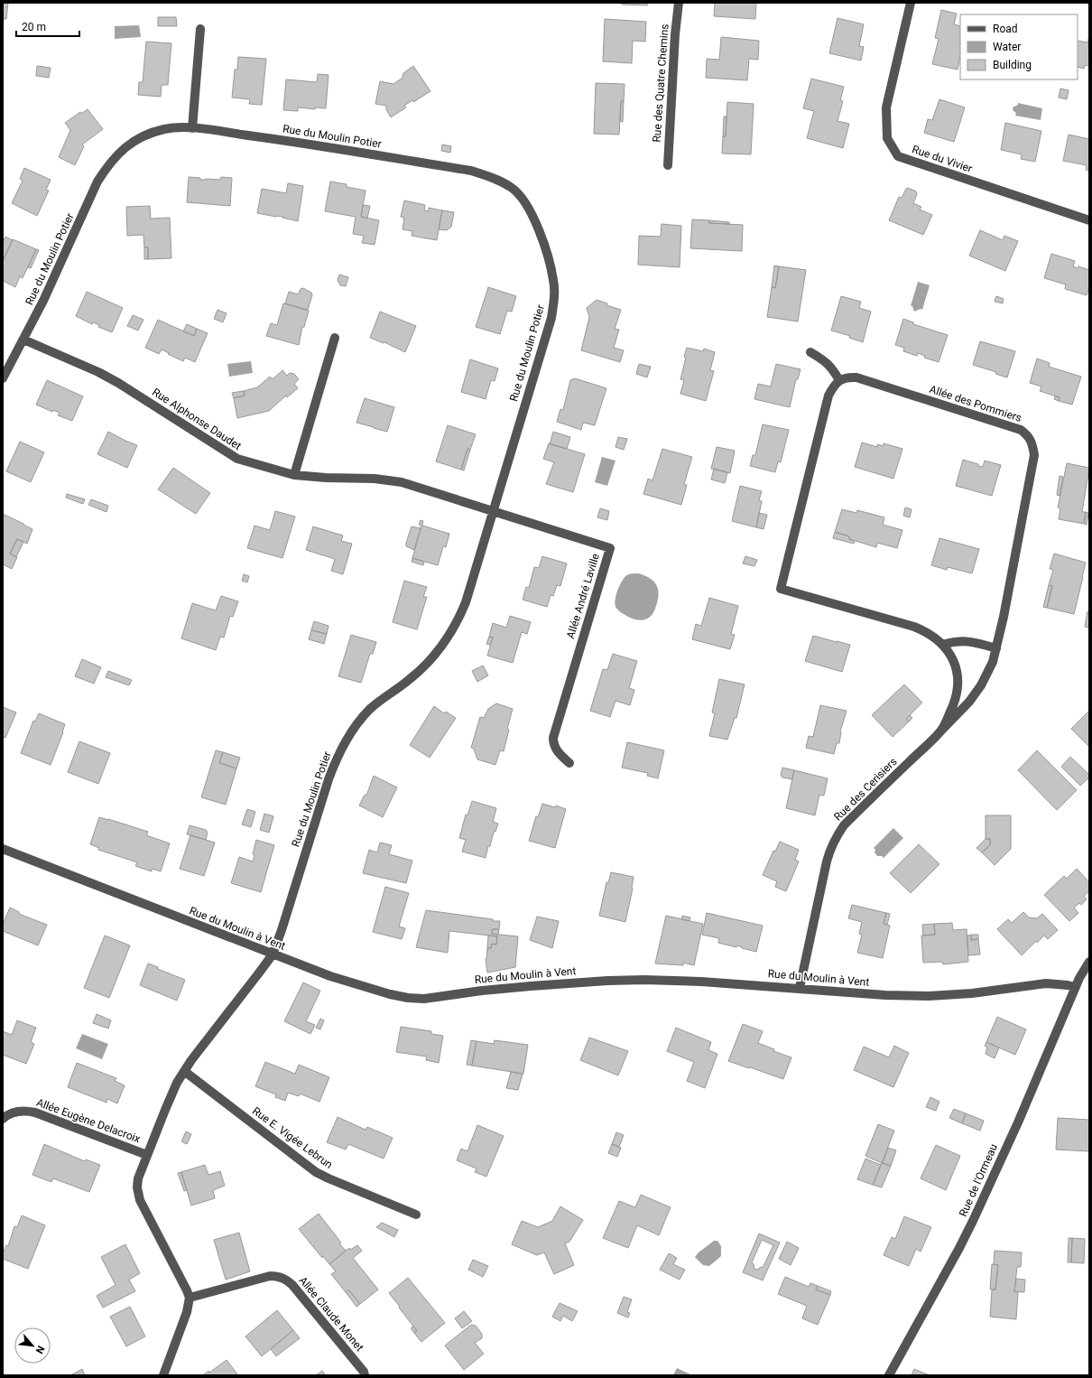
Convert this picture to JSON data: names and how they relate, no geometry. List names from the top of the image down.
{
  "streets": {
    "street": [
      "Rue des Quatre Chemins",
      "Rue du Moulin Potier",
      "Rue du Vivier",
      "Allée des Pommiers",
      "Rue Alphonse Daudet",
      "Allée André Laville",
      "Rue des Cerisiers",
      "Rue du Moulin à Vent",
      "Allée Eugène Delacroix",
      "Rue E. Vigée Lebrun",
      "Rue de l'Ormeau",
      "Allée Claude Monet"
    ]
  },
  "crossings": [
    ["Rue du Moulin Potier", "Rue Alphonse Daudet"],
    ["Rue du Moulin Potier", "Allée André Laville"],
    ["Rue du Moulin Potier", "Rue du Moulin à Vent"],
    ["Rue du Moulin Potier", "Allée Eugène Delacroix"],
    ["Rue du Moulin Potier", "Rue E. Vigée Lebrun"],
    ["Rue du Moulin Potier", "Allée Claude Monet"],
    ["Allée des Pommiers", "Rue des Cerisiers"],
    ["Rue Alphonse Daudet", "Allée André Laville"],
    ["Rue des Cerisiers", "Rue du Moulin à Vent"],
    ["Rue du Moulin à Vent", "Rue de l'Ormeau"]
  ],
  "legend": ["Road", "Water", "Building"],
  "scale_bar": "20 m",
  "north": "bottom right"
}
